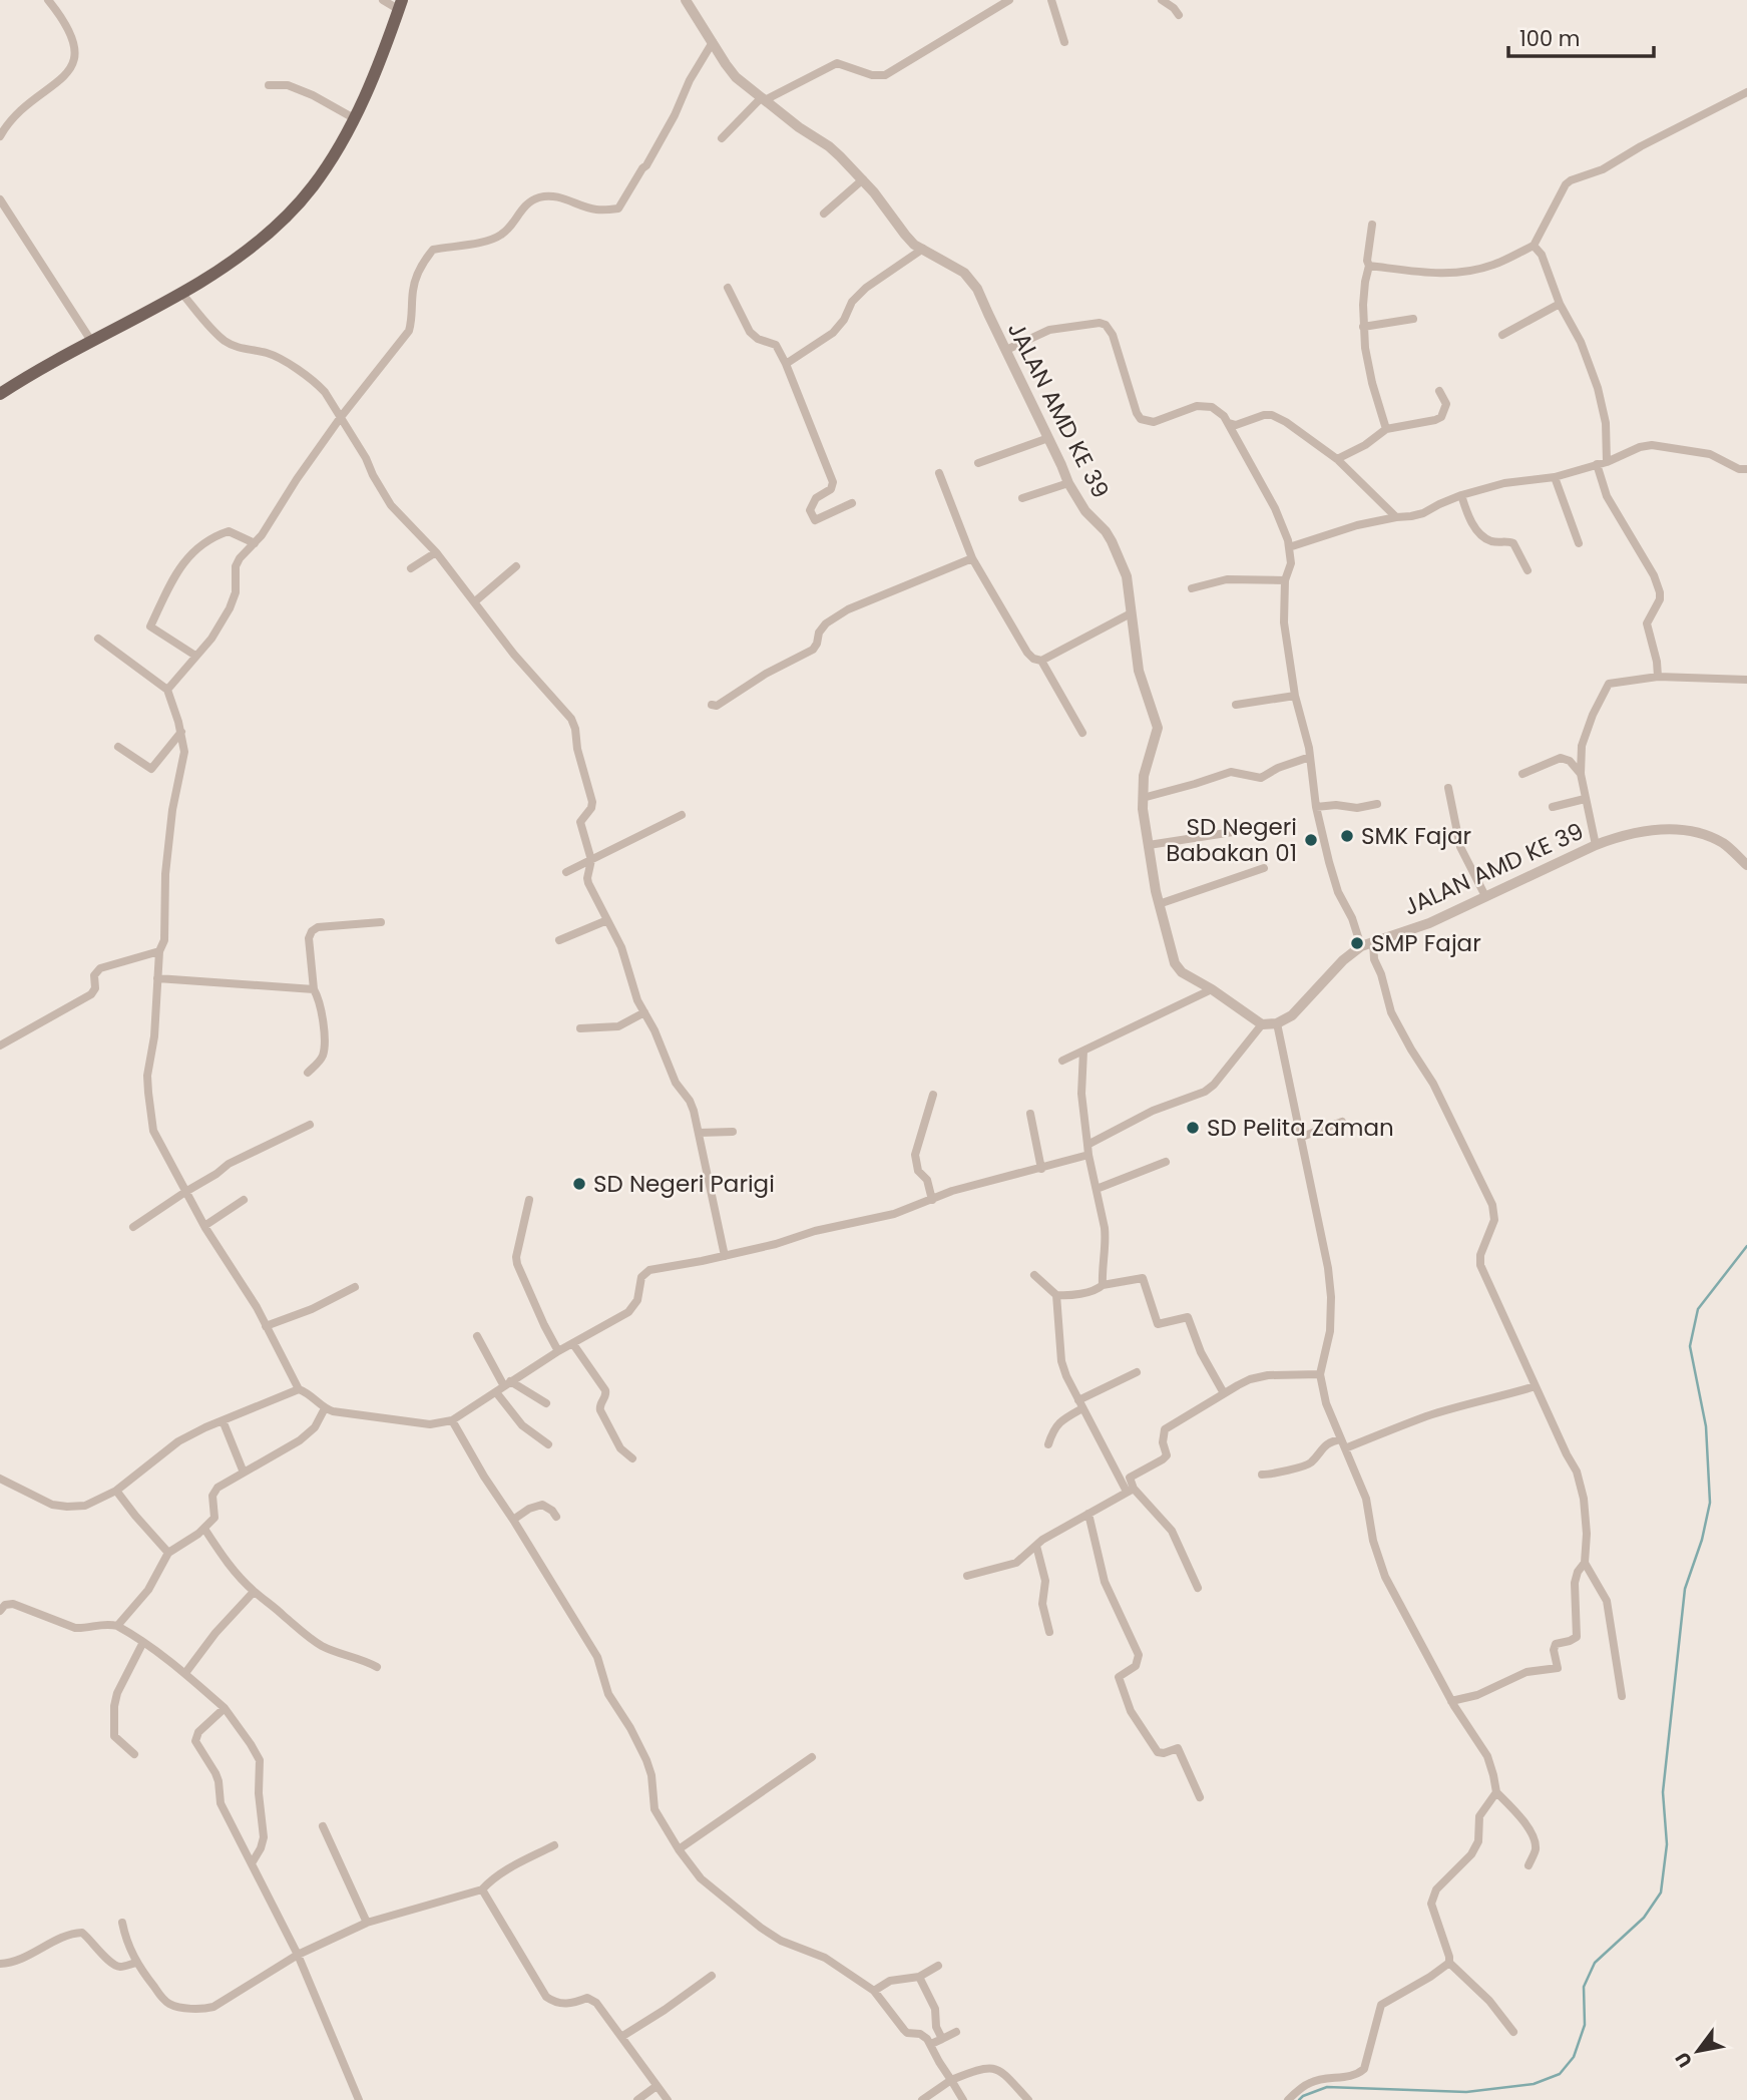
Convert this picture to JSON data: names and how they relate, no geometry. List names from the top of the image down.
{
  "streets": {
    "street": ["JALAN AMD KE 39"]
  },
  "places": [
    "SMK Fajar",
    "SD Negeri Babakan 01",
    "SMP Fajar",
    "SD Pelita Zaman",
    "SD Negeri Parigi"
  ],
  "scale_bar": "100 m",
  "north": "bottom left"
}
